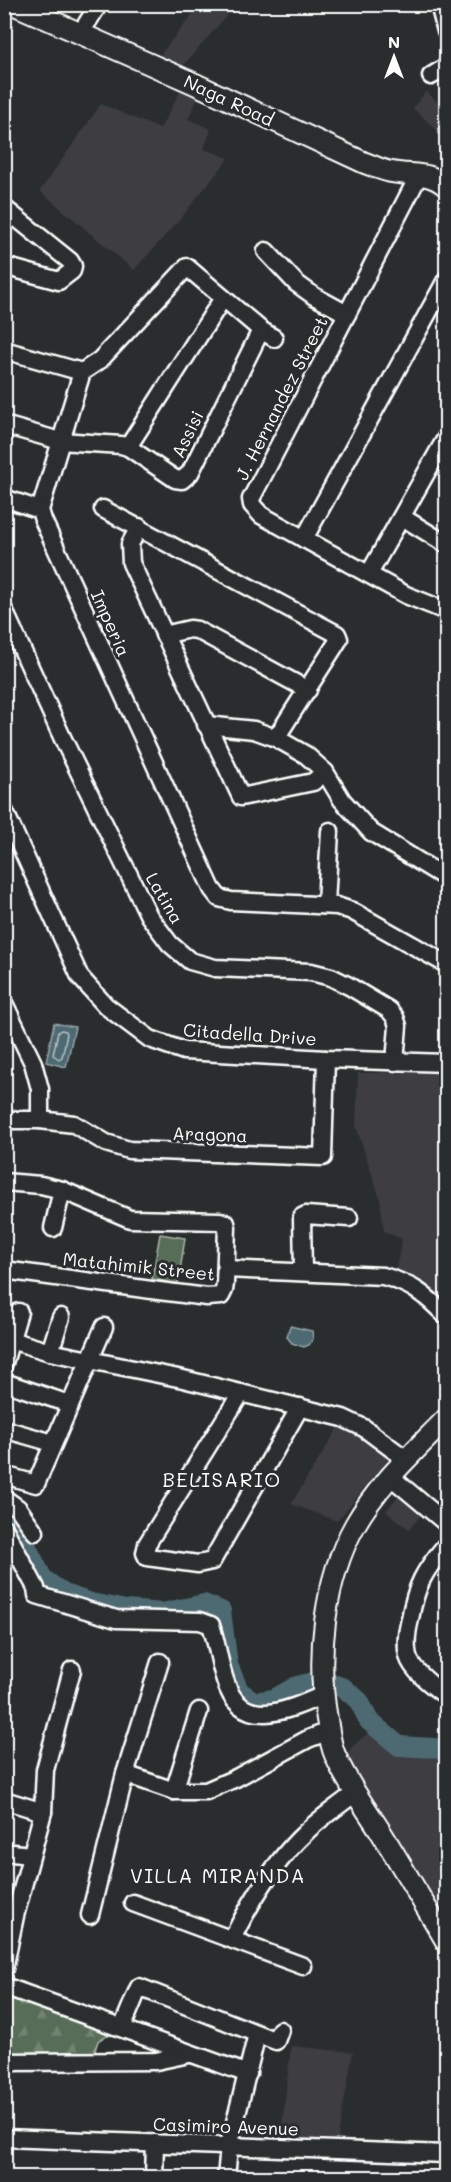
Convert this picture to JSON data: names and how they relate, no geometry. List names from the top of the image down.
{
  "streets": {
    "main road": ["Naga Road"],
    "street": [
      "J. Hernandez Street",
      "Assisi",
      "Imperia",
      "Latina",
      "Citadella Drive",
      "Aragona",
      "Matahimik Street",
      "Casimiro Avenue"
    ]
  },
  "crossings": [
    ["Naga Road", "J. Hernandez Street"],
    ["Latina", "Citadella Drive"],
    ["Citadella Drive", "Aragona"]
  ],
  "districts": ["BELISARIO", "VILLA MIRANDA"],
  "north": "top"
}
